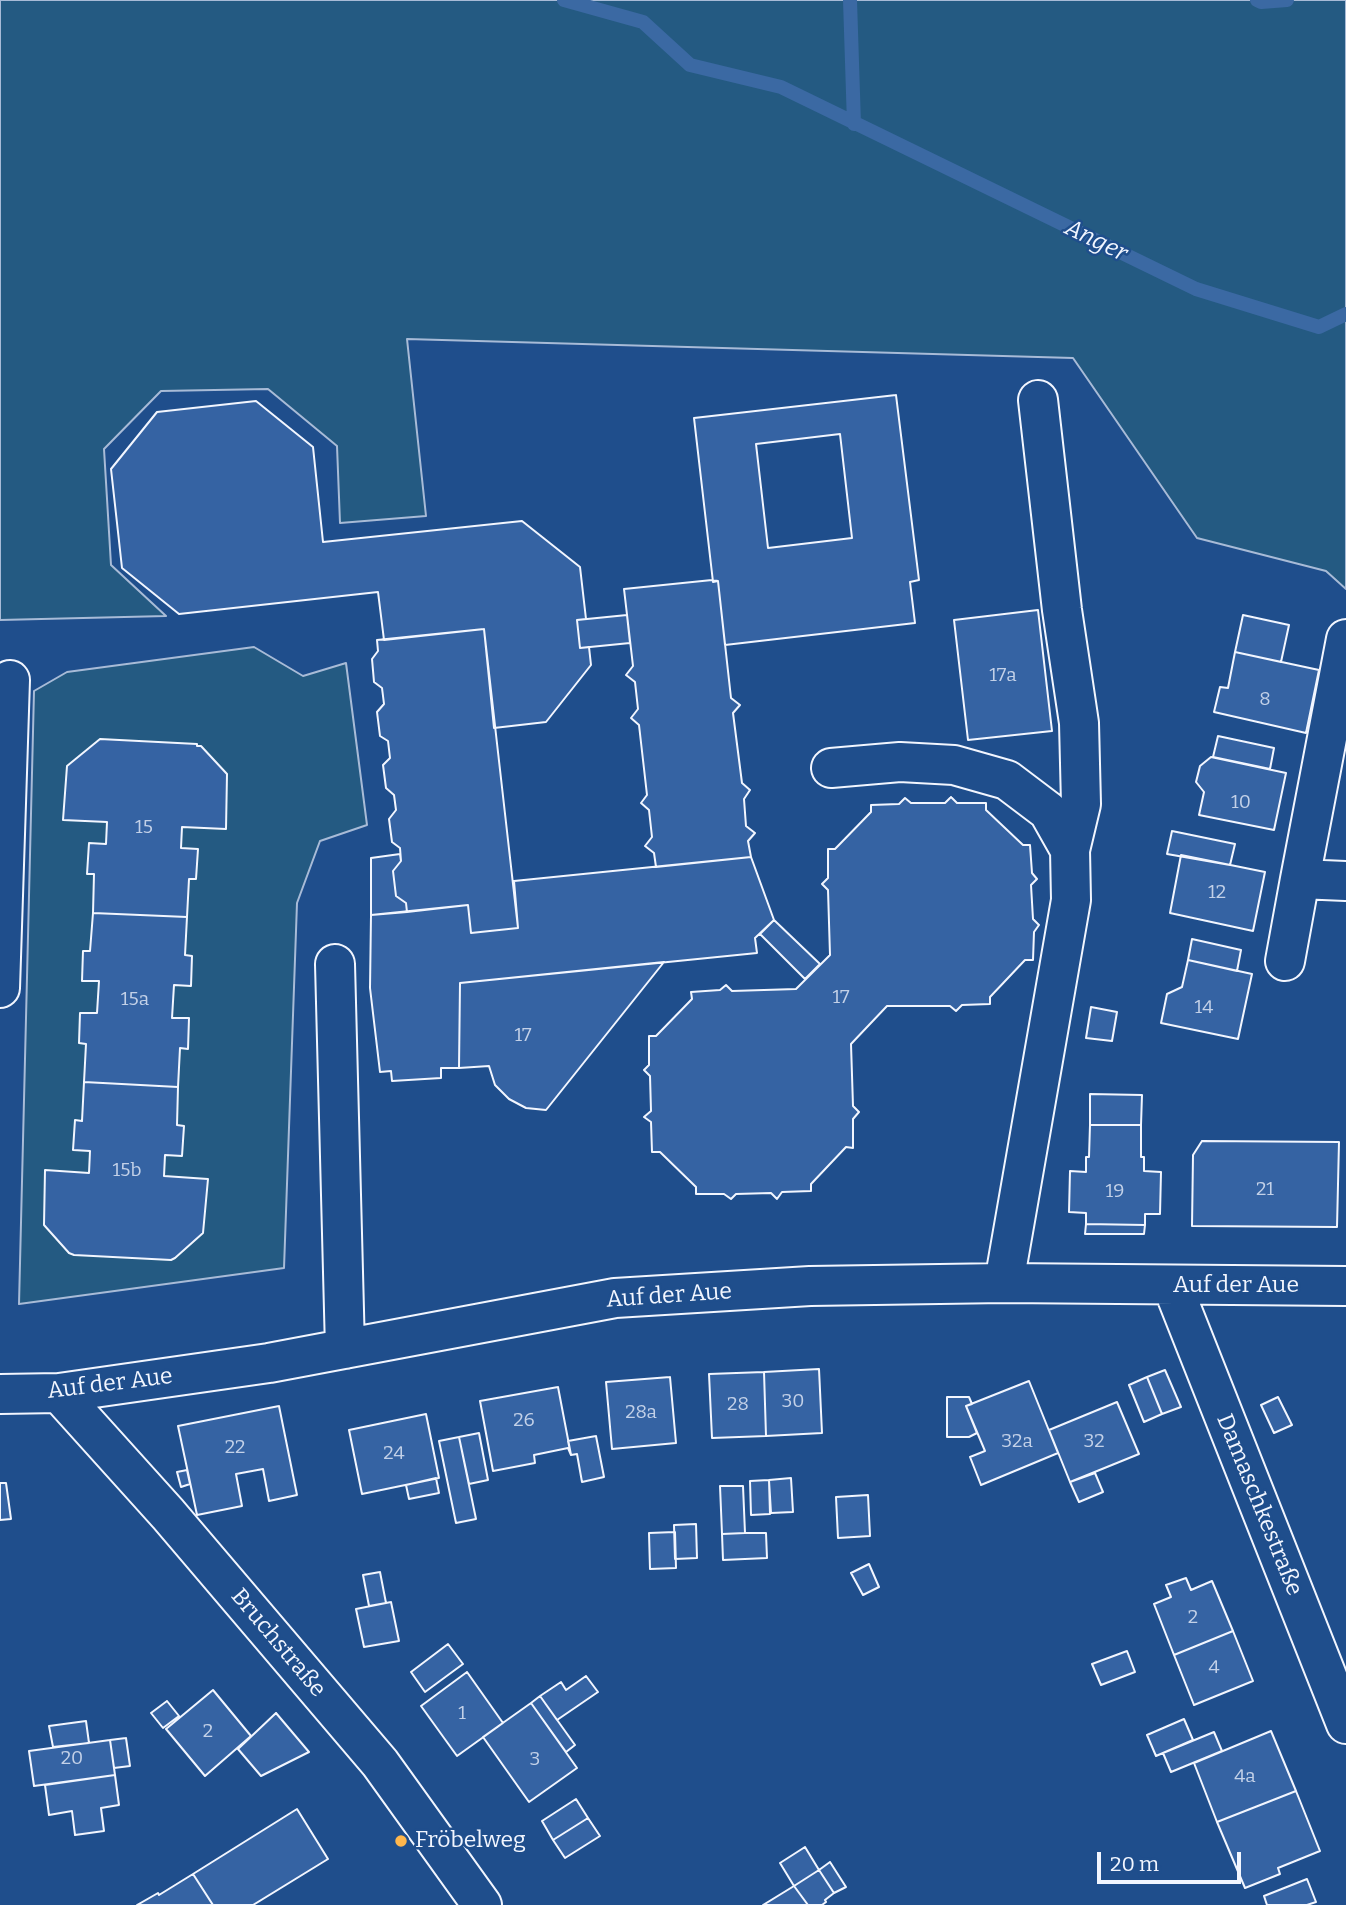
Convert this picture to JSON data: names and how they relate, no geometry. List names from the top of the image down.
{
  "streets": {
    "street": ["Auf der Aue", "Damaschkestraße", "Bruchstraße"]
  },
  "crossings": [
    ["Auf der Aue", "Damaschkestraße"],
    ["Auf der Aue", "Bruchstraße"]
  ],
  "water": ["Anger"],
  "places": ["Fröbelweg"],
  "house_numbers": [
    "17a",
    "8",
    "10",
    "15",
    "12",
    "17",
    "15a",
    "14",
    "17",
    "15b",
    "21",
    "19",
    "30",
    "28",
    "28a",
    "26",
    "32a",
    "32",
    "22",
    "24",
    "2",
    "4",
    "1",
    "2",
    "20",
    "3",
    "4a"
  ],
  "scale_bar": "20 m"
}
